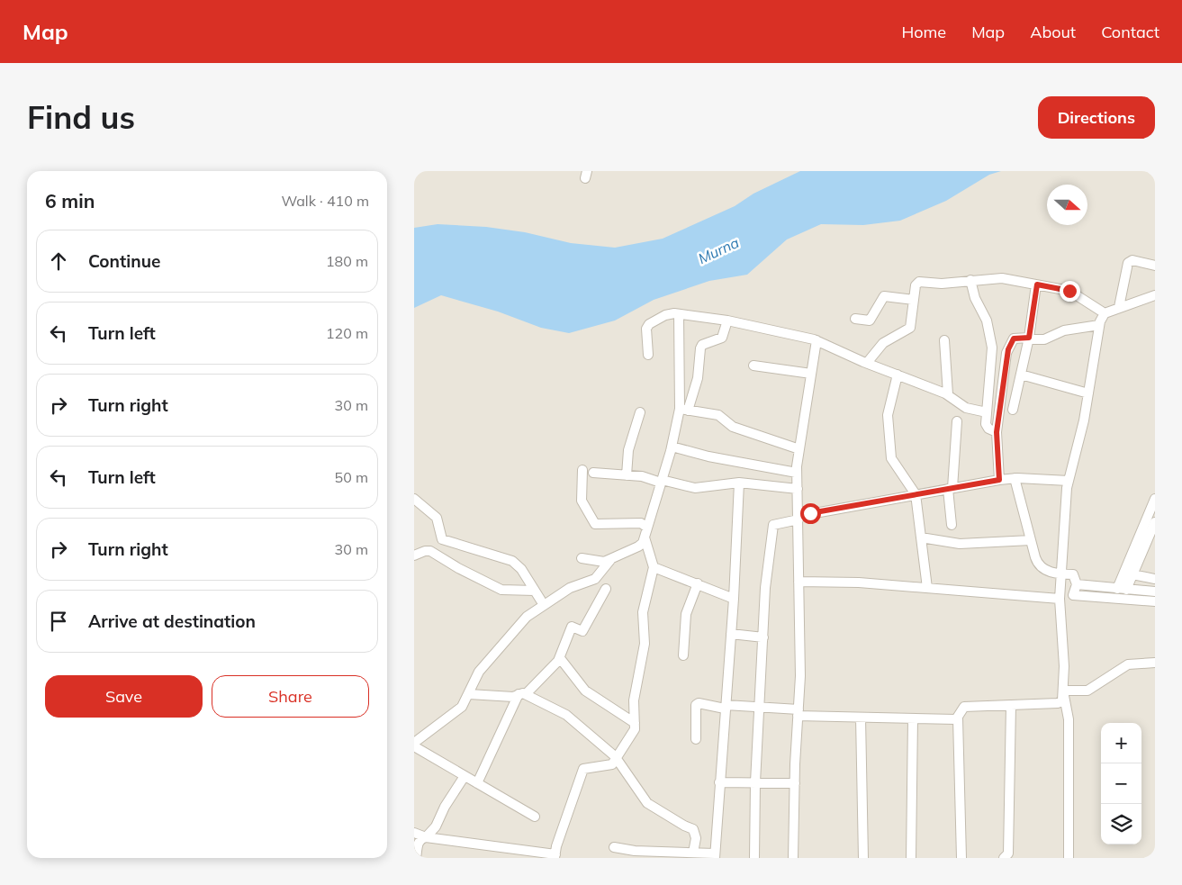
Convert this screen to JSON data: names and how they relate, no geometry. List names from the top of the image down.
{
  "water": ["Murna"],
  "north": "right",
  "page": {
    "header": "Map",
    "nav": [
      "Home",
      "Map",
      "About",
      "Contact"
    ],
    "buttons": [
      "Directions",
      ["Save", "Share"]
    ],
    "title": "Find us",
    "heading": ["6 min", "Walk · 410 m"],
    "list": [
      ["Continue", "180 m"],
      ["Turn left", "120 m"],
      ["Turn right", "30 m"],
      ["Turn left", "50 m"],
      ["Turn right", "30 m"],
      "Arrive at destination"
    ],
    "map_buttons": ["+", "−"]
  }
}
